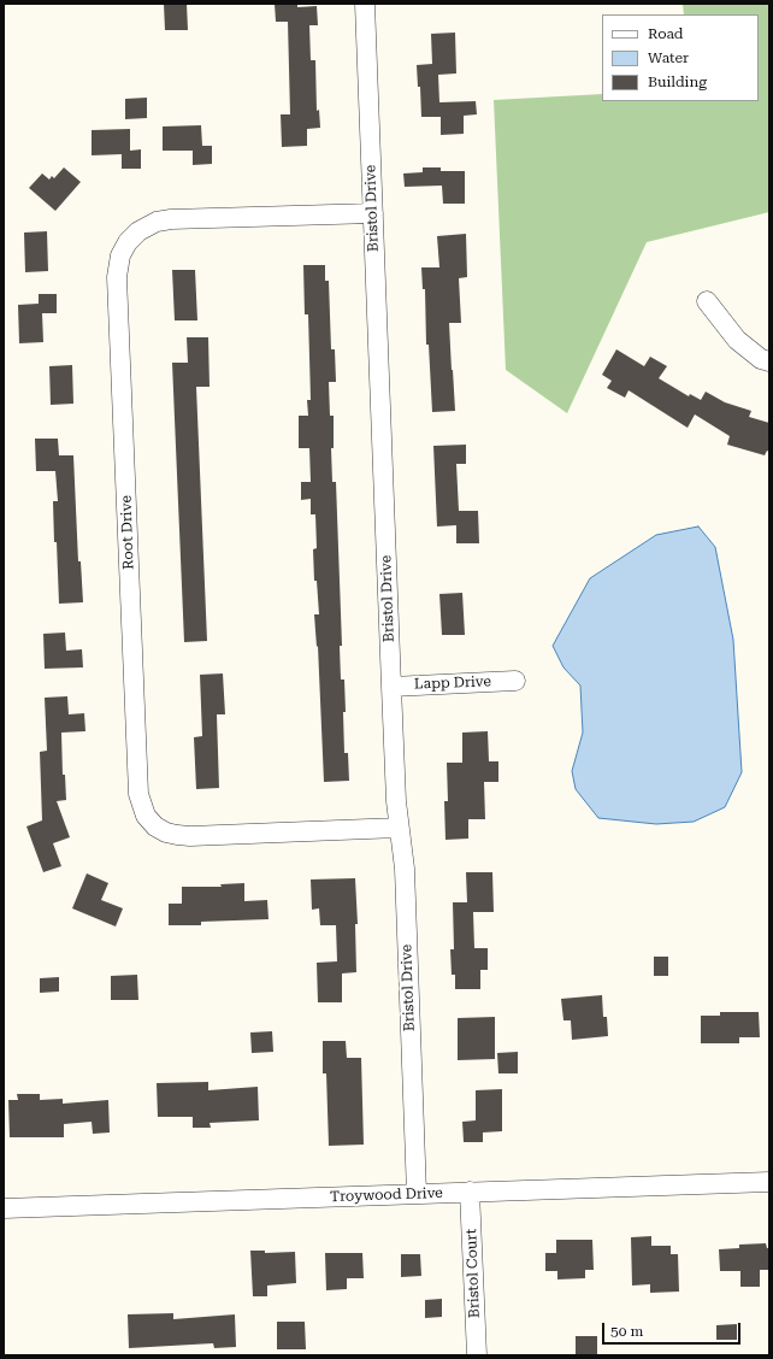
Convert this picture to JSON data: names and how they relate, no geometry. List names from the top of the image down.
{
  "streets": {
    "street": [
      "Bristol Drive",
      "Root Drive",
      "Lapp Drive",
      "Troywood Drive",
      "Bristol Court"
    ]
  },
  "crossings": [
    ["Bristol Drive", "Root Drive"],
    ["Bristol Drive", "Lapp Drive"],
    ["Bristol Drive", "Troywood Drive"],
    ["Troywood Drive", "Bristol Court"]
  ],
  "legend": ["Road", "Water", "Building"],
  "scale_bar": "50 m"
}
